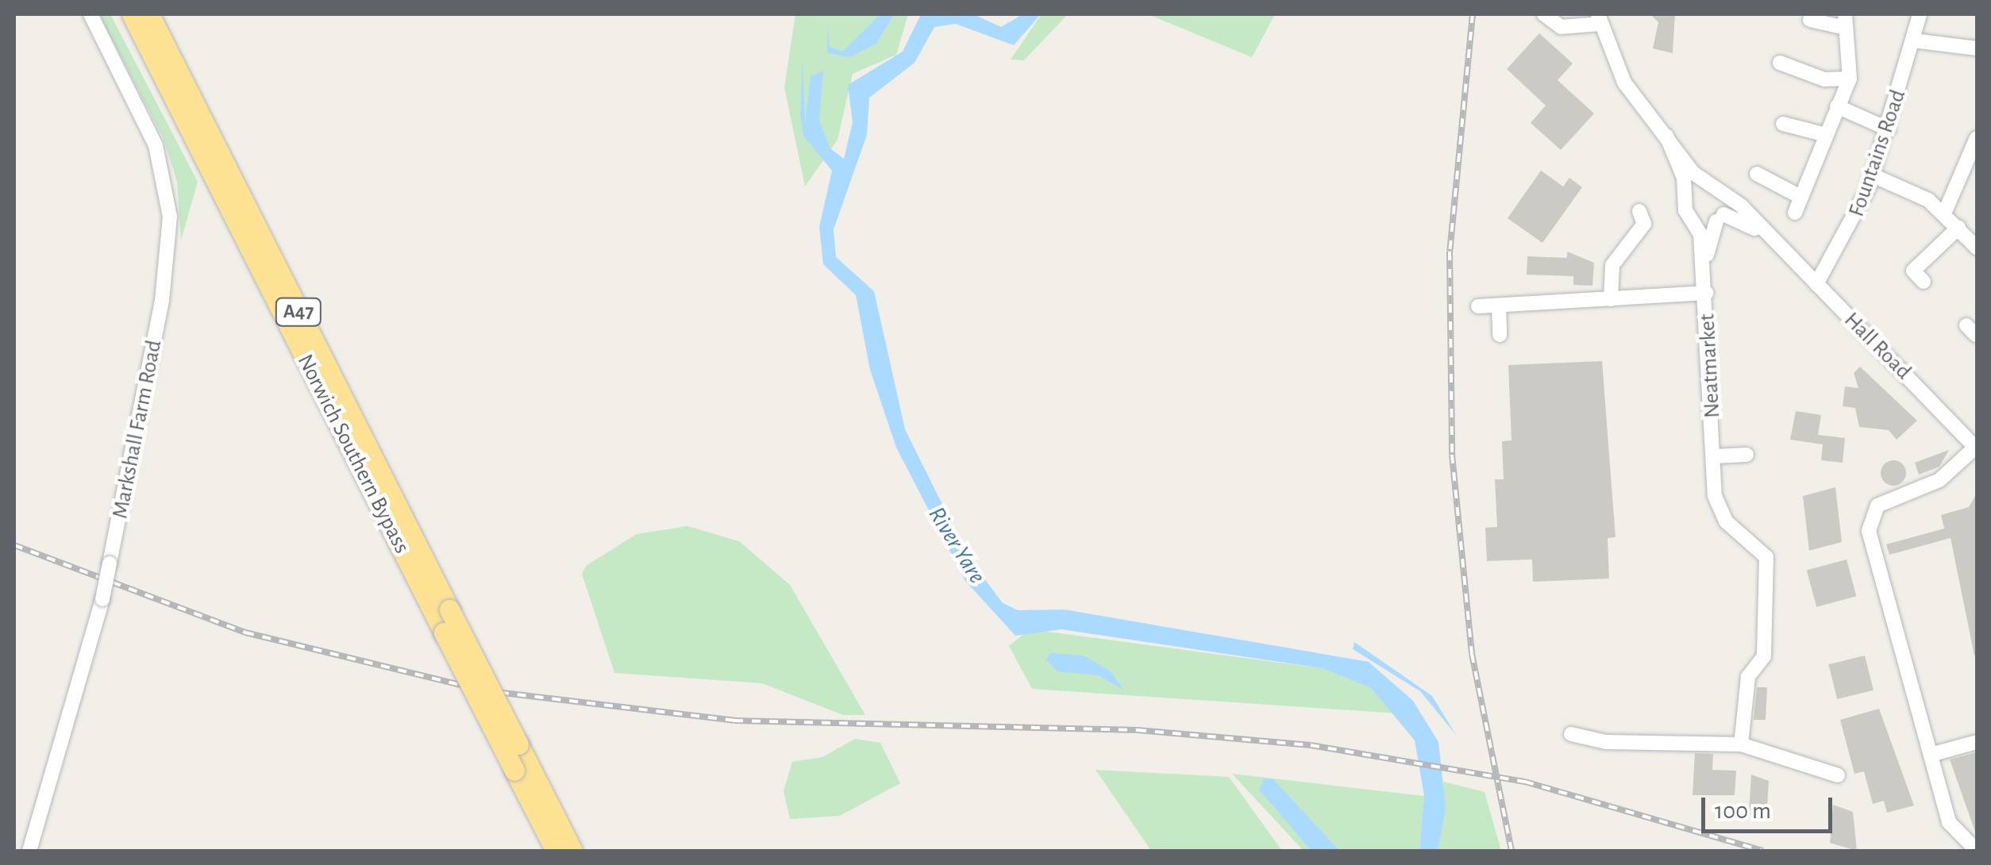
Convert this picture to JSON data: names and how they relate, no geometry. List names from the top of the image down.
{
  "streets": {
    "highway": ["A47", "Norwich Southern Bypass"],
    "street": [
      "Fountains Road",
      "Hall Road",
      "Neatmarket",
      "Markshall Farm Road"
    ]
  },
  "crossings": [
    ["Fountains Road", "Hall Road"],
    ["A47", "Norwich Southern Bypass"],
    ["Hall Road", "Neatmarket"]
  ],
  "water": ["River Yare"],
  "scale_bar": "100 m"
}
